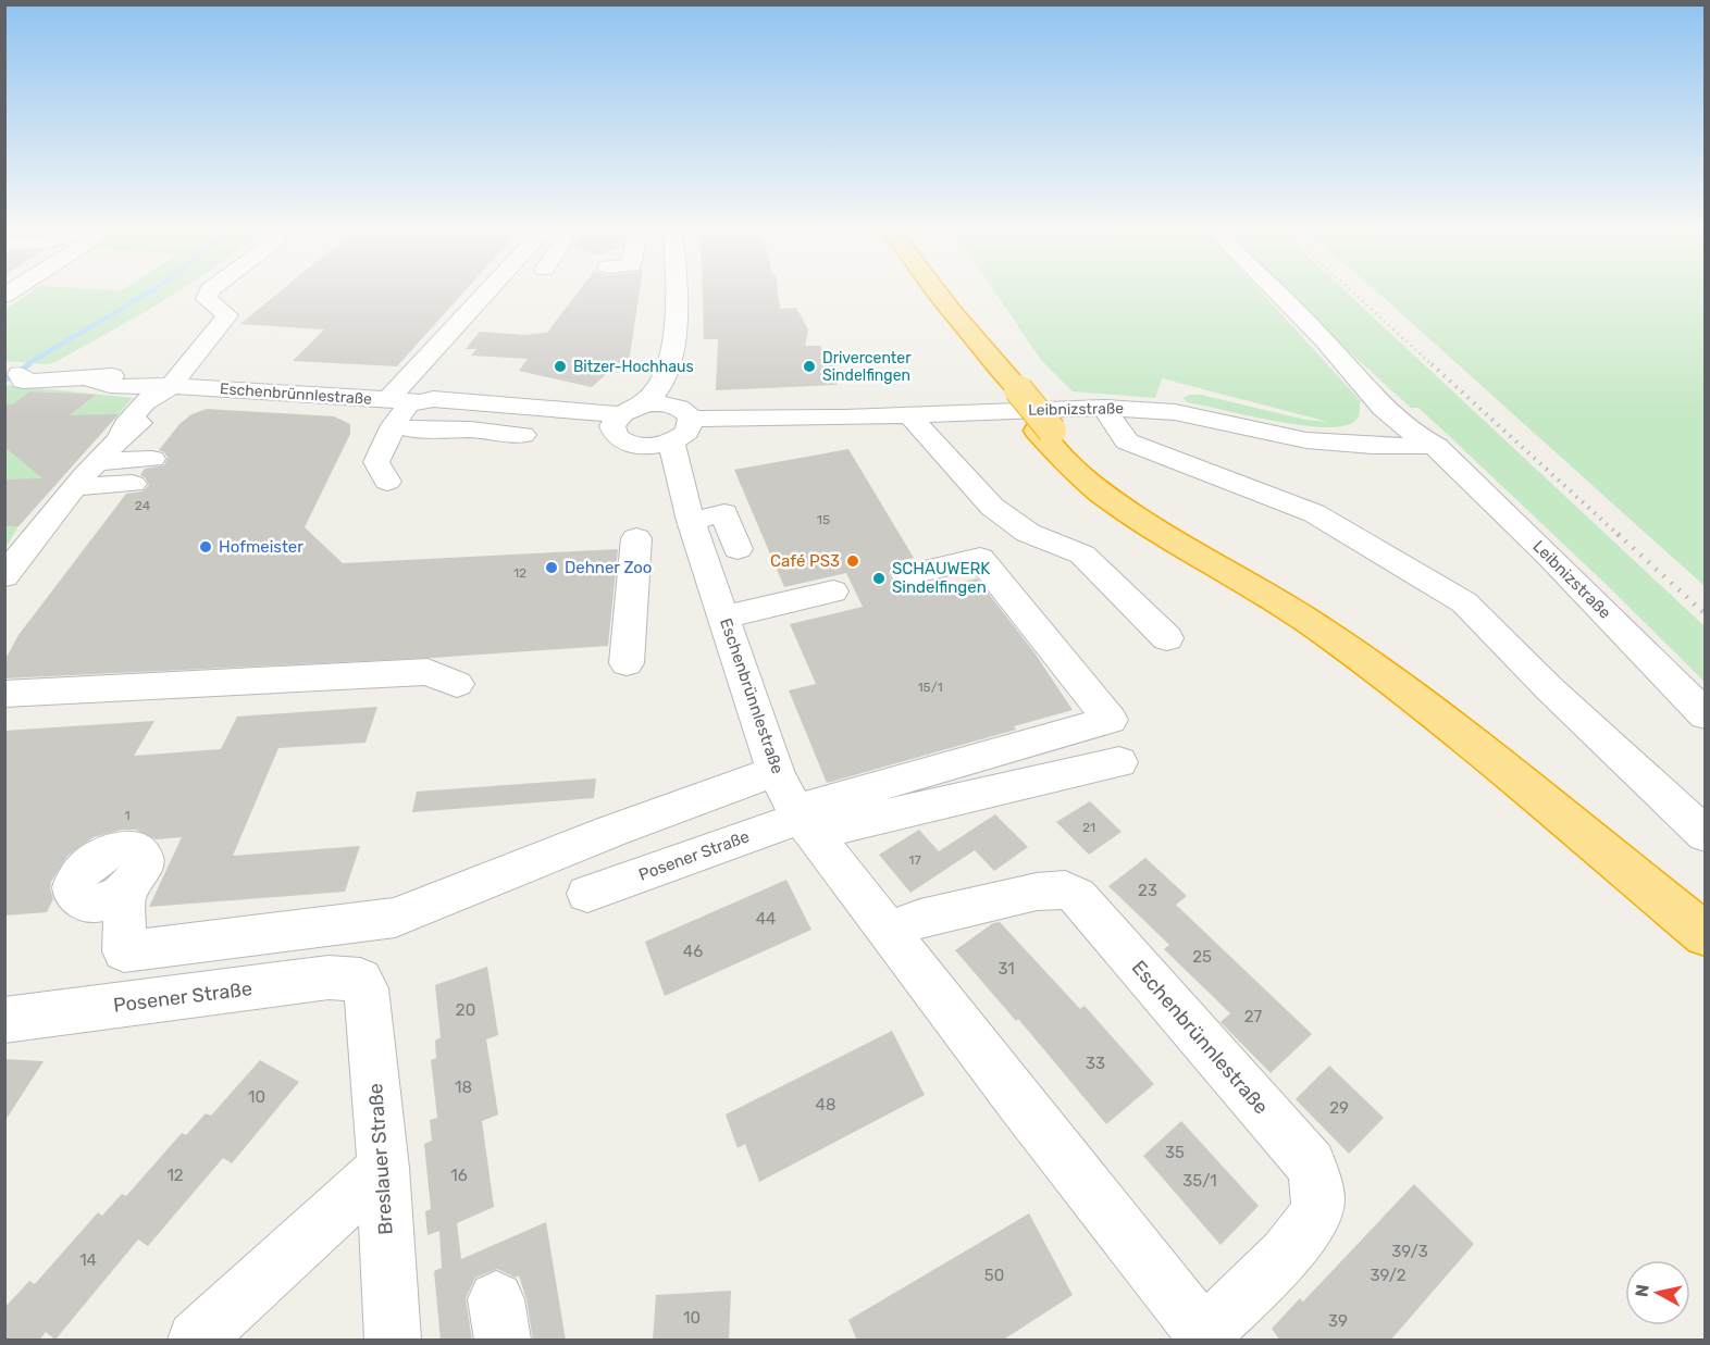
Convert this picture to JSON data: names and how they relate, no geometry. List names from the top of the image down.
{
  "streets": {
    "street": [
      "Eschenbrünnlestraße",
      "Leibnizstraße",
      "Posener Straße",
      "Breslauer Straße"
    ]
  },
  "crossings": [
    ["Eschenbrünnlestraße", "Leibnizstraße"],
    ["Eschenbrünnlestraße", "Posener Straße"],
    ["Posener Straße", "Breslauer Straße"]
  ],
  "places": [
    "Bitzer-Hochhaus",
    "Drivercenter Sindelfingen",
    "Hofmeister",
    "Café PS3",
    "Dehner Zoo",
    "SCHAUWERK Sindelfingen"
  ],
  "house_numbers": [
    "24",
    "15",
    "12",
    "15/1",
    "1",
    "21",
    "17",
    "23",
    "44",
    "46",
    "25",
    "31",
    "20",
    "27",
    "33",
    "18",
    "10",
    "48",
    "29",
    "35",
    "12",
    "16",
    "35/1",
    "39/3",
    "14",
    "50",
    "39/2",
    "10",
    "39"
  ],
  "north": "left"
}
